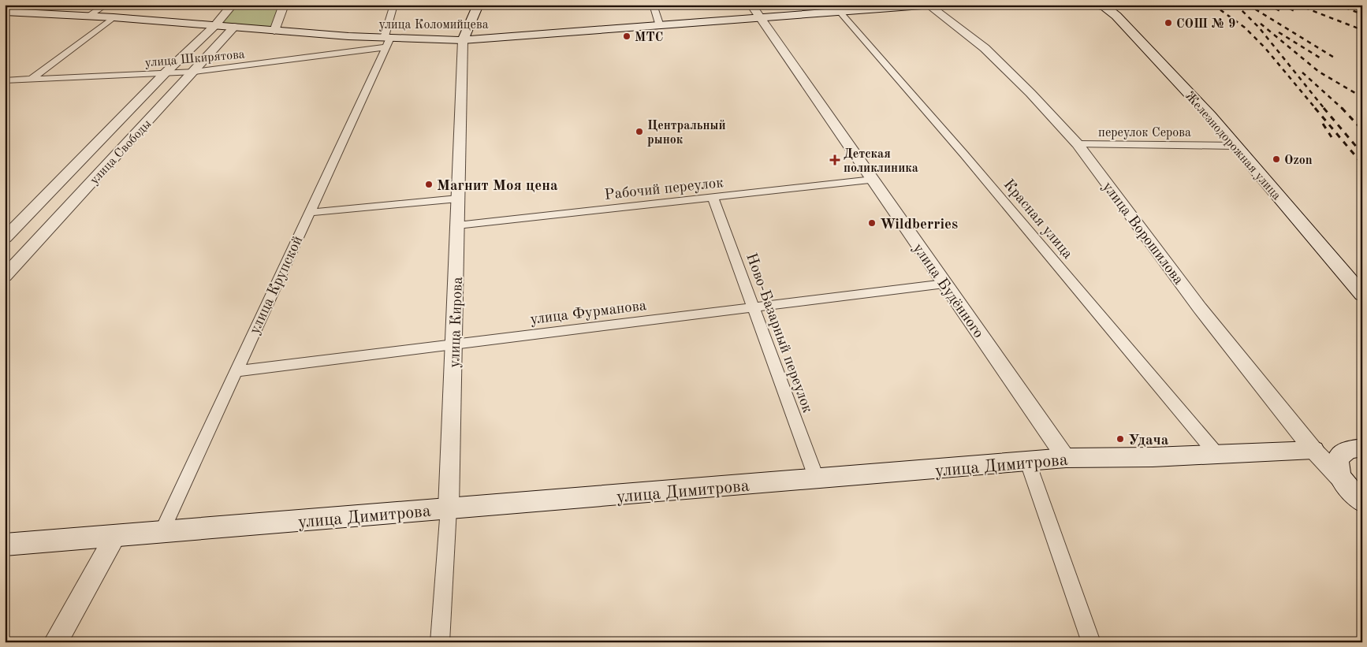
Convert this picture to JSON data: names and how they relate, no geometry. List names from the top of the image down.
{
  "streets": {
    "main road": [
      "улица Коломийцева",
      "Железнодорожная улица",
      "улица Кирова",
      "улица Димитрова"
    ],
    "street": [
      "улица Шкирятова",
      "переулок Серова",
      "улица Свободы",
      "Рабочий переулок",
      "Красная улица",
      "улица Ворошилова",
      "улица Крупской",
      "улица Будённого",
      "улица Фурманова",
      "Ново-Базарный переулок"
    ]
  },
  "crossings": [
    ["улица Коломийцева", "улица Шкирятова"],
    ["улица Коломийцева", "улица Свободы"],
    ["улица Коломийцева", "Красная улица"],
    ["улица Коломийцева", "улица Ворошилова"],
    ["улица Коломийцева", "улица Крупской"],
    ["улица Коломийцева", "улица Будённого"],
    ["улица Коломийцева", "улица Кирова"],
    ["улица Шкирятова", "улица Свободы"],
    ["улица Шкирятова", "улица Крупской"],
    ["переулок Серова", "Железнодорожная улица"],
    ["переулок Серова", "улица Ворошилова"],
    ["Рабочий переулок", "улица Будённого"],
    ["Рабочий переулок", "улица Кирова"],
    ["Рабочий переулок", "Ново-Базарный переулок"],
    ["Красная улица", "улица Димитрова"],
    ["улица Ворошилова", "улица Димитрова"],
    ["улица Крупской", "улица Фурманова"],
    ["улица Крупской", "улица Димитрова"],
    ["улица Будённого", "улица Фурманова"],
    ["улица Будённого", "улица Димитрова"],
    ["улица Фурманова", "улица Кирова"],
    ["улица Фурманова", "Ново-Базарный переулок"],
    ["улица Кирова", "улица Димитрова"],
    ["Ново-Базарный переулок", "улица Димитрова"]
  ],
  "places": {
    "other": [
      "СОШ № 9",
      "МТС",
      "Центральный рынок",
      "Ozon",
      "Магнит Моя цена",
      "Wildberries",
      "Удача"
    ],
    "health": ["Детская поликлиника"]
  }
}
